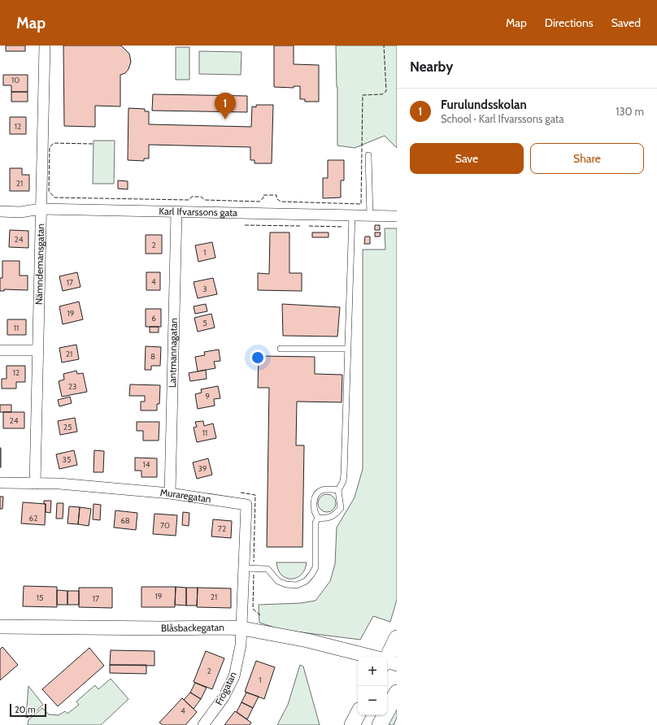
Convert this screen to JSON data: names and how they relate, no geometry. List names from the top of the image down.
{
  "streets": {
    "street": [
      "Karl Ifvarssons gata",
      "Nämndemansgatan",
      "Lantmannagatan",
      "Muraregatan",
      "Blåsbackegatan",
      "Frögatan"
    ]
  },
  "crossings": [
    ["Karl Ifvarssons gata", "Nämndemansgatan"],
    ["Karl Ifvarssons gata", "Lantmannagatan"],
    ["Nämndemansgatan", "Muraregatan"],
    ["Lantmannagatan", "Muraregatan"],
    ["Muraregatan", "Blåsbackegatan"],
    ["Muraregatan", "Frögatan"],
    ["Blåsbackegatan", "Frögatan"]
  ],
  "house_numbers": [
    "10",
    "12",
    "21",
    "24",
    "2",
    "1",
    "4",
    "17",
    "3",
    "19",
    "6",
    "5",
    "11",
    "21",
    "8",
    "12",
    "23",
    "9",
    "24",
    "25",
    "11",
    "35",
    "14",
    "39",
    "62",
    "68",
    "70",
    "72",
    "19",
    "21",
    "15",
    "17",
    "2",
    "1",
    "4"
  ],
  "scale_bar": "20 m",
  "page": {
    "header": "Map",
    "nav": ["Map", "Directions", "Saved"],
    "heading": "Nearby",
    "list": [
      {
        "mark": "1",
        "name": "Furulundsskolan",
        "note": "School · Karl Ifvarssons gata",
        "value": "130 m"
      }
    ],
    "pins": "1",
    "buttons": ["Save", "Share"],
    "map_buttons": ["+", "−"],
    "scale": "20 m"
  }
}
